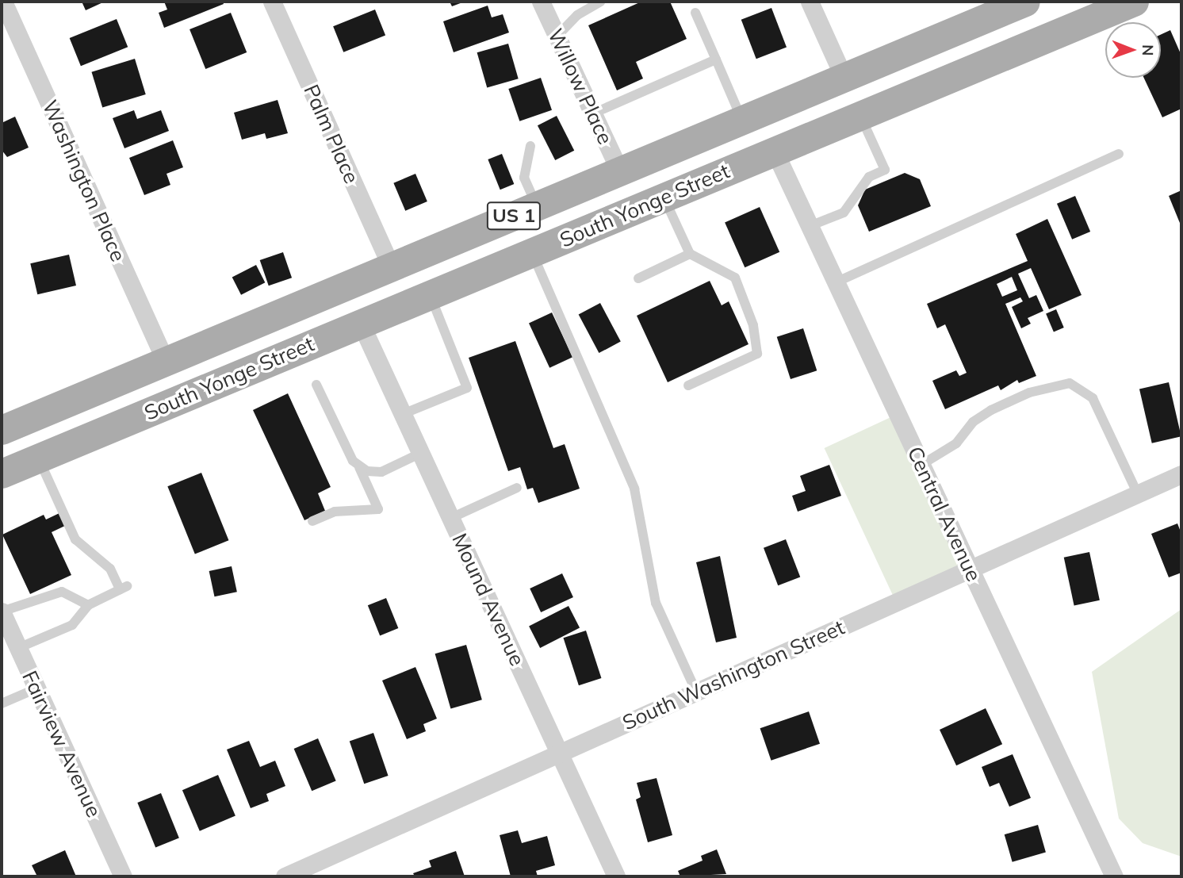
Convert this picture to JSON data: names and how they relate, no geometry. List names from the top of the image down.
{
  "streets": {
    "main road": ["South Yonge Street", "US 1"],
    "street": [
      "Willow Place",
      "Palm Place",
      "Washington Place",
      "Central Avenue",
      "Mound Avenue",
      "South Washington Street",
      "Fairview Avenue"
    ]
  },
  "crossings": [
    ["Willow Place", "South Yonge Street"],
    ["Palm Place", "South Yonge Street"],
    ["Washington Place", "South Yonge Street"],
    ["South Yonge Street", "Central Avenue"],
    ["South Yonge Street", "Mound Avenue"],
    ["Central Avenue", "South Washington Street"],
    ["Mound Avenue", "South Washington Street"]
  ],
  "north": "right"
}
